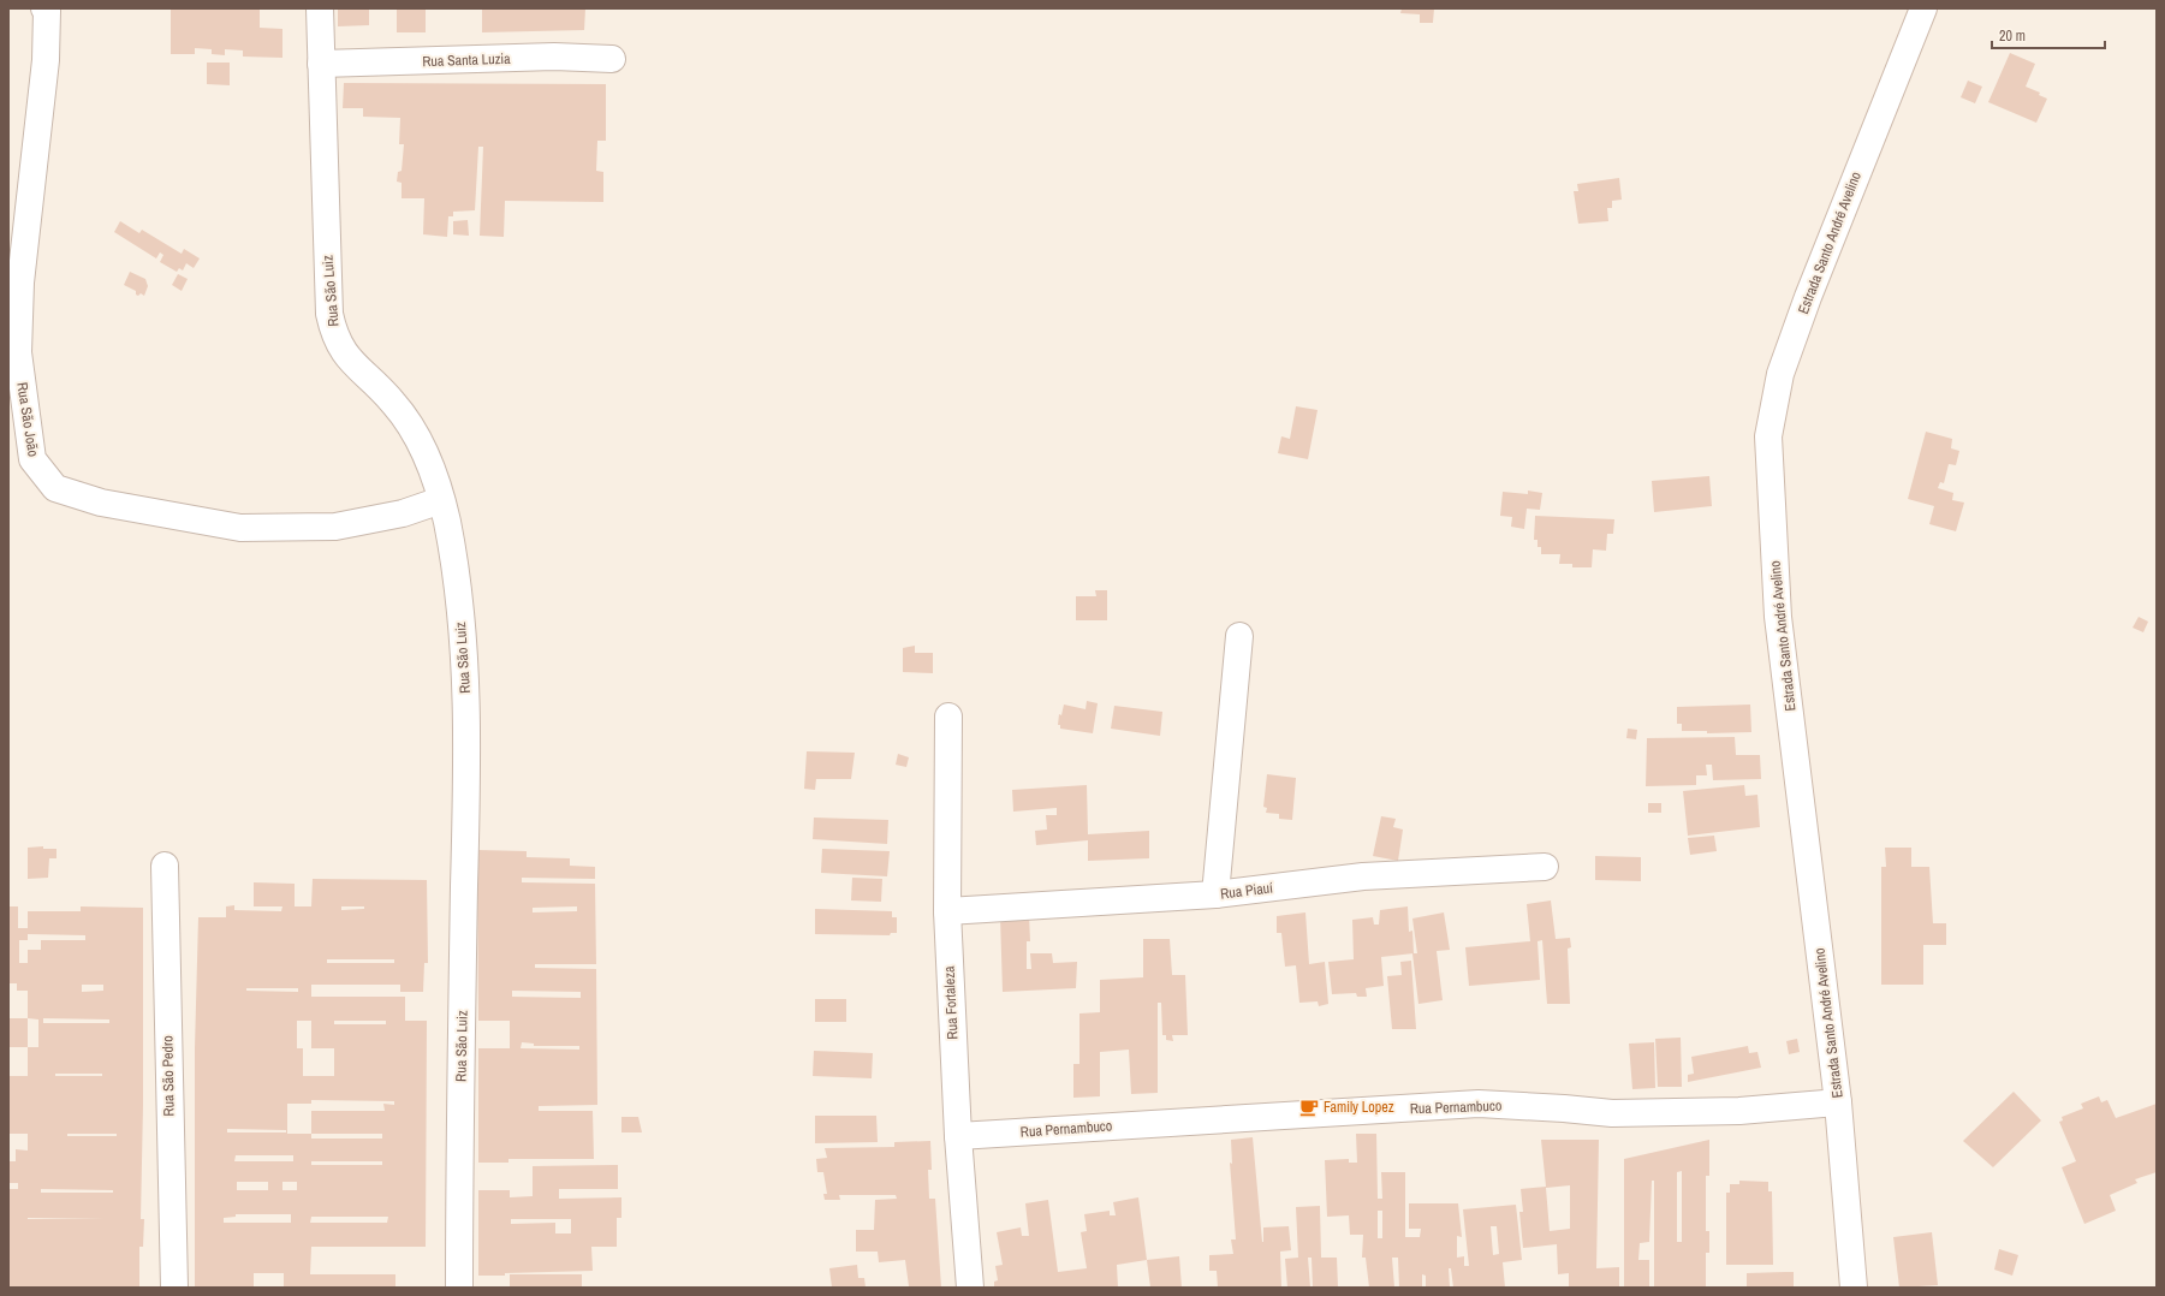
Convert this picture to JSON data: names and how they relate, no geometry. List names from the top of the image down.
{
  "streets": {
    "street": [
      "Rua Santa Luzia",
      "Estrada Santo André Avelino",
      "Rua São Luiz",
      "Rua São João",
      "Rua Piauí",
      "Rua Fortaleza",
      "Rua São Pedro",
      "Rua Pernambuco"
    ]
  },
  "crossings": [
    ["Rua Santa Luzia", "Rua São Luiz"],
    ["Estrada Santo André Avelino", "Rua Pernambuco"],
    ["Rua São Luiz", "Rua São João"],
    ["Rua Piauí", "Rua Fortaleza"],
    ["Rua Fortaleza", "Rua Pernambuco"]
  ],
  "places": {
    "cafe": ["Family Lopez"]
  },
  "scale_bar": "20 m"
}
